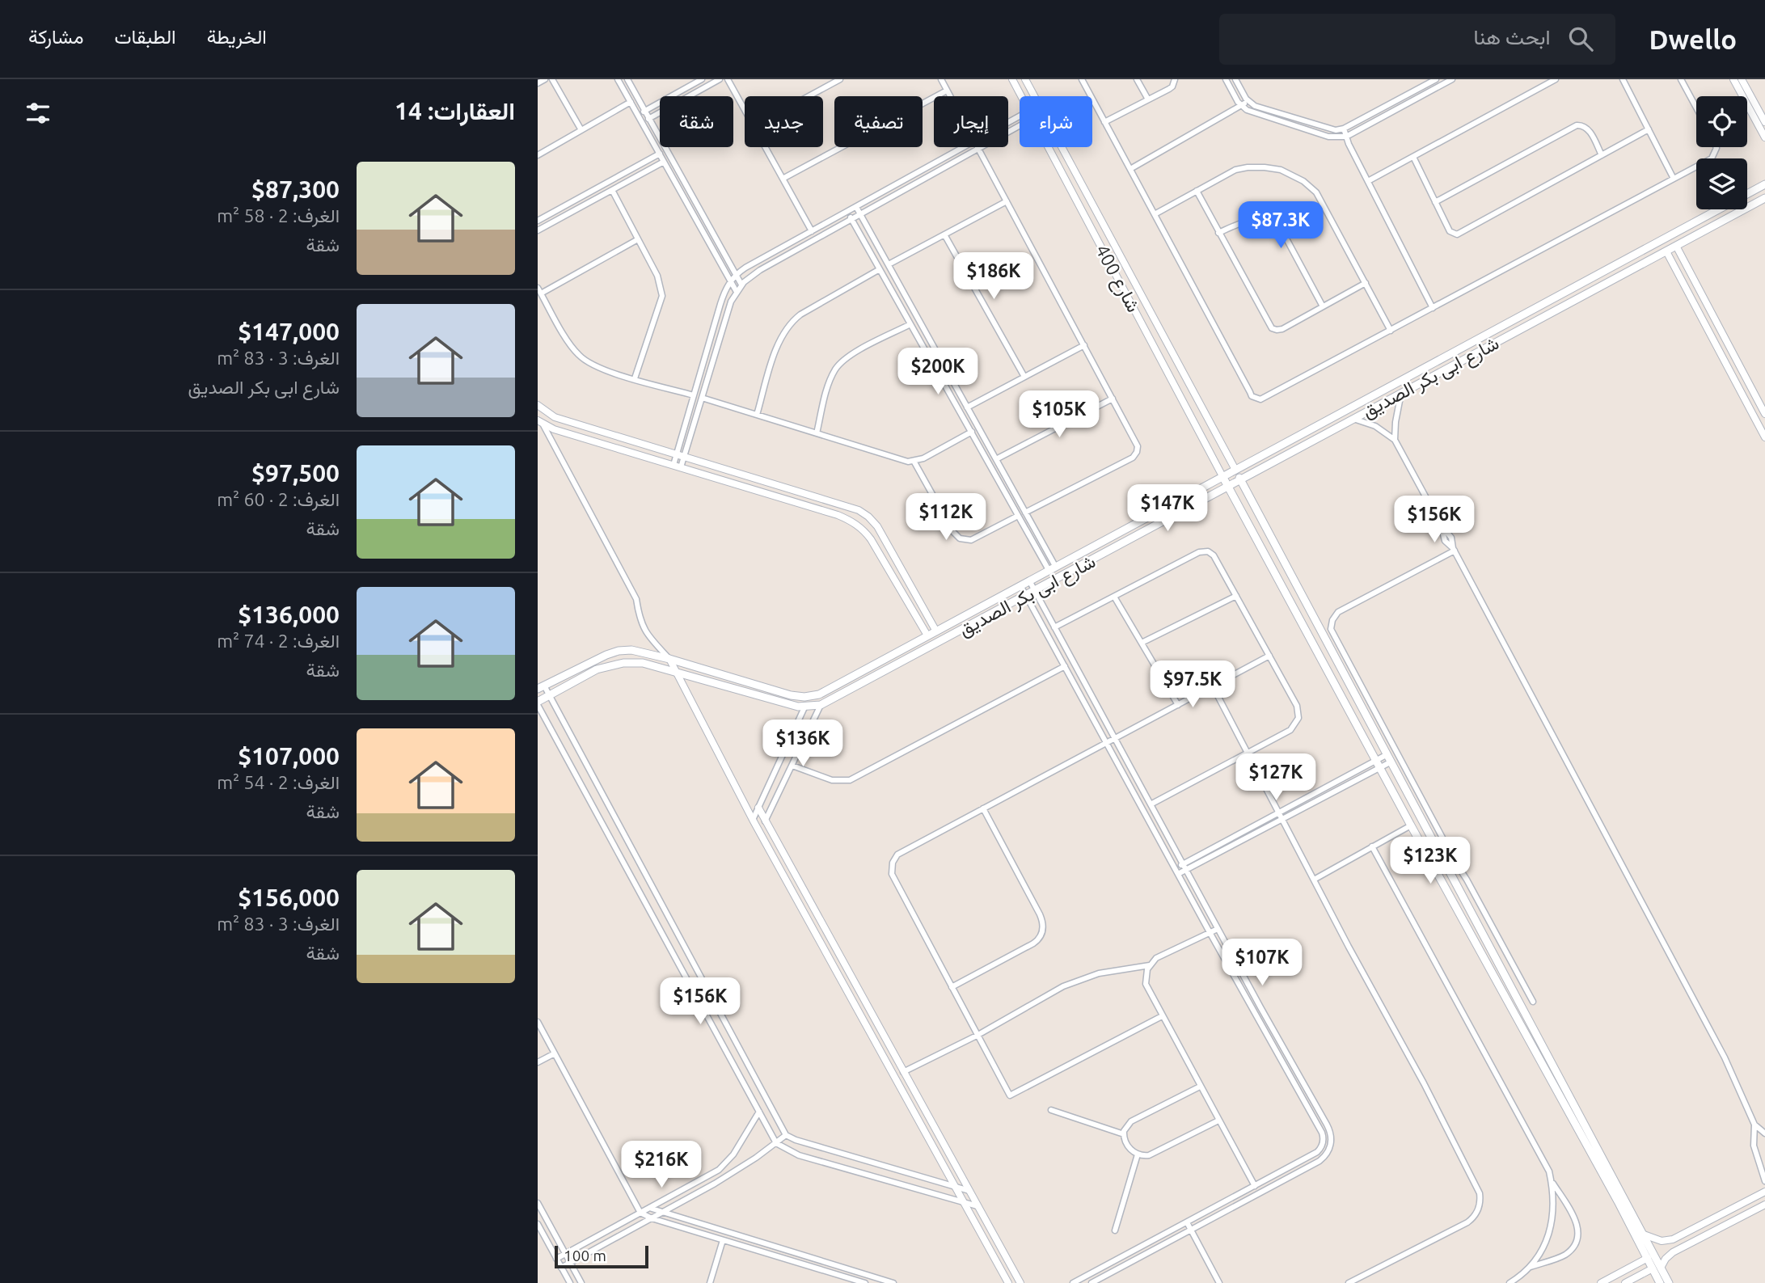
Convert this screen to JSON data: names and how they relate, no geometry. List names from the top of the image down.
{
  "streets": {
    "main road": ["شارع ابى بكر الصديق"],
    "street": ["شارع 400"]
  },
  "crossings": [
    ["شارع 400", "شارع ابى بكر الصديق"]
  ],
  "scale_bar": "100 m",
  "page": {
    "header": "Dwello",
    "search": "ابحث هنا",
    "nav": ["الخريطة", "الطبقات", "مشاركة"],
    "heading": "العقارات: 14",
    "chip": [
      "شراء",
      "إيجار",
      "تصفية",
      "جديد",
      "شقة"
    ],
    "list": [
      {
        "name": "$87,300",
        "note": "الغرف: 2 · 58 m² · شقة"
      },
      {
        "name": "$147,000",
        "note": "الغرف: 3 · 83 m² · شارع ابى بكر الصديق"
      },
      {
        "name": "$97,500",
        "note": "الغرف: 2 · 60 m² · شقة"
      },
      {
        "name": "$136,000",
        "note": "الغرف: 2 · 74 m² · شقة"
      },
      {
        "name": "$107,000",
        "note": "الغرف: 2 · 54 m² · شقة"
      },
      {
        "name": "$156,000",
        "note": "الغرف: 3 · 83 m² · شقة"
      }
    ],
    "price": [
      "$87.3K",
      "$186K",
      "$200K",
      "$105K",
      "$147K",
      "$112K",
      "$156K",
      "$97.5K",
      "$136K",
      "$127K",
      "$123K",
      "$107K",
      "$156K",
      "$216K"
    ],
    "scale": "100 m"
  }
}
